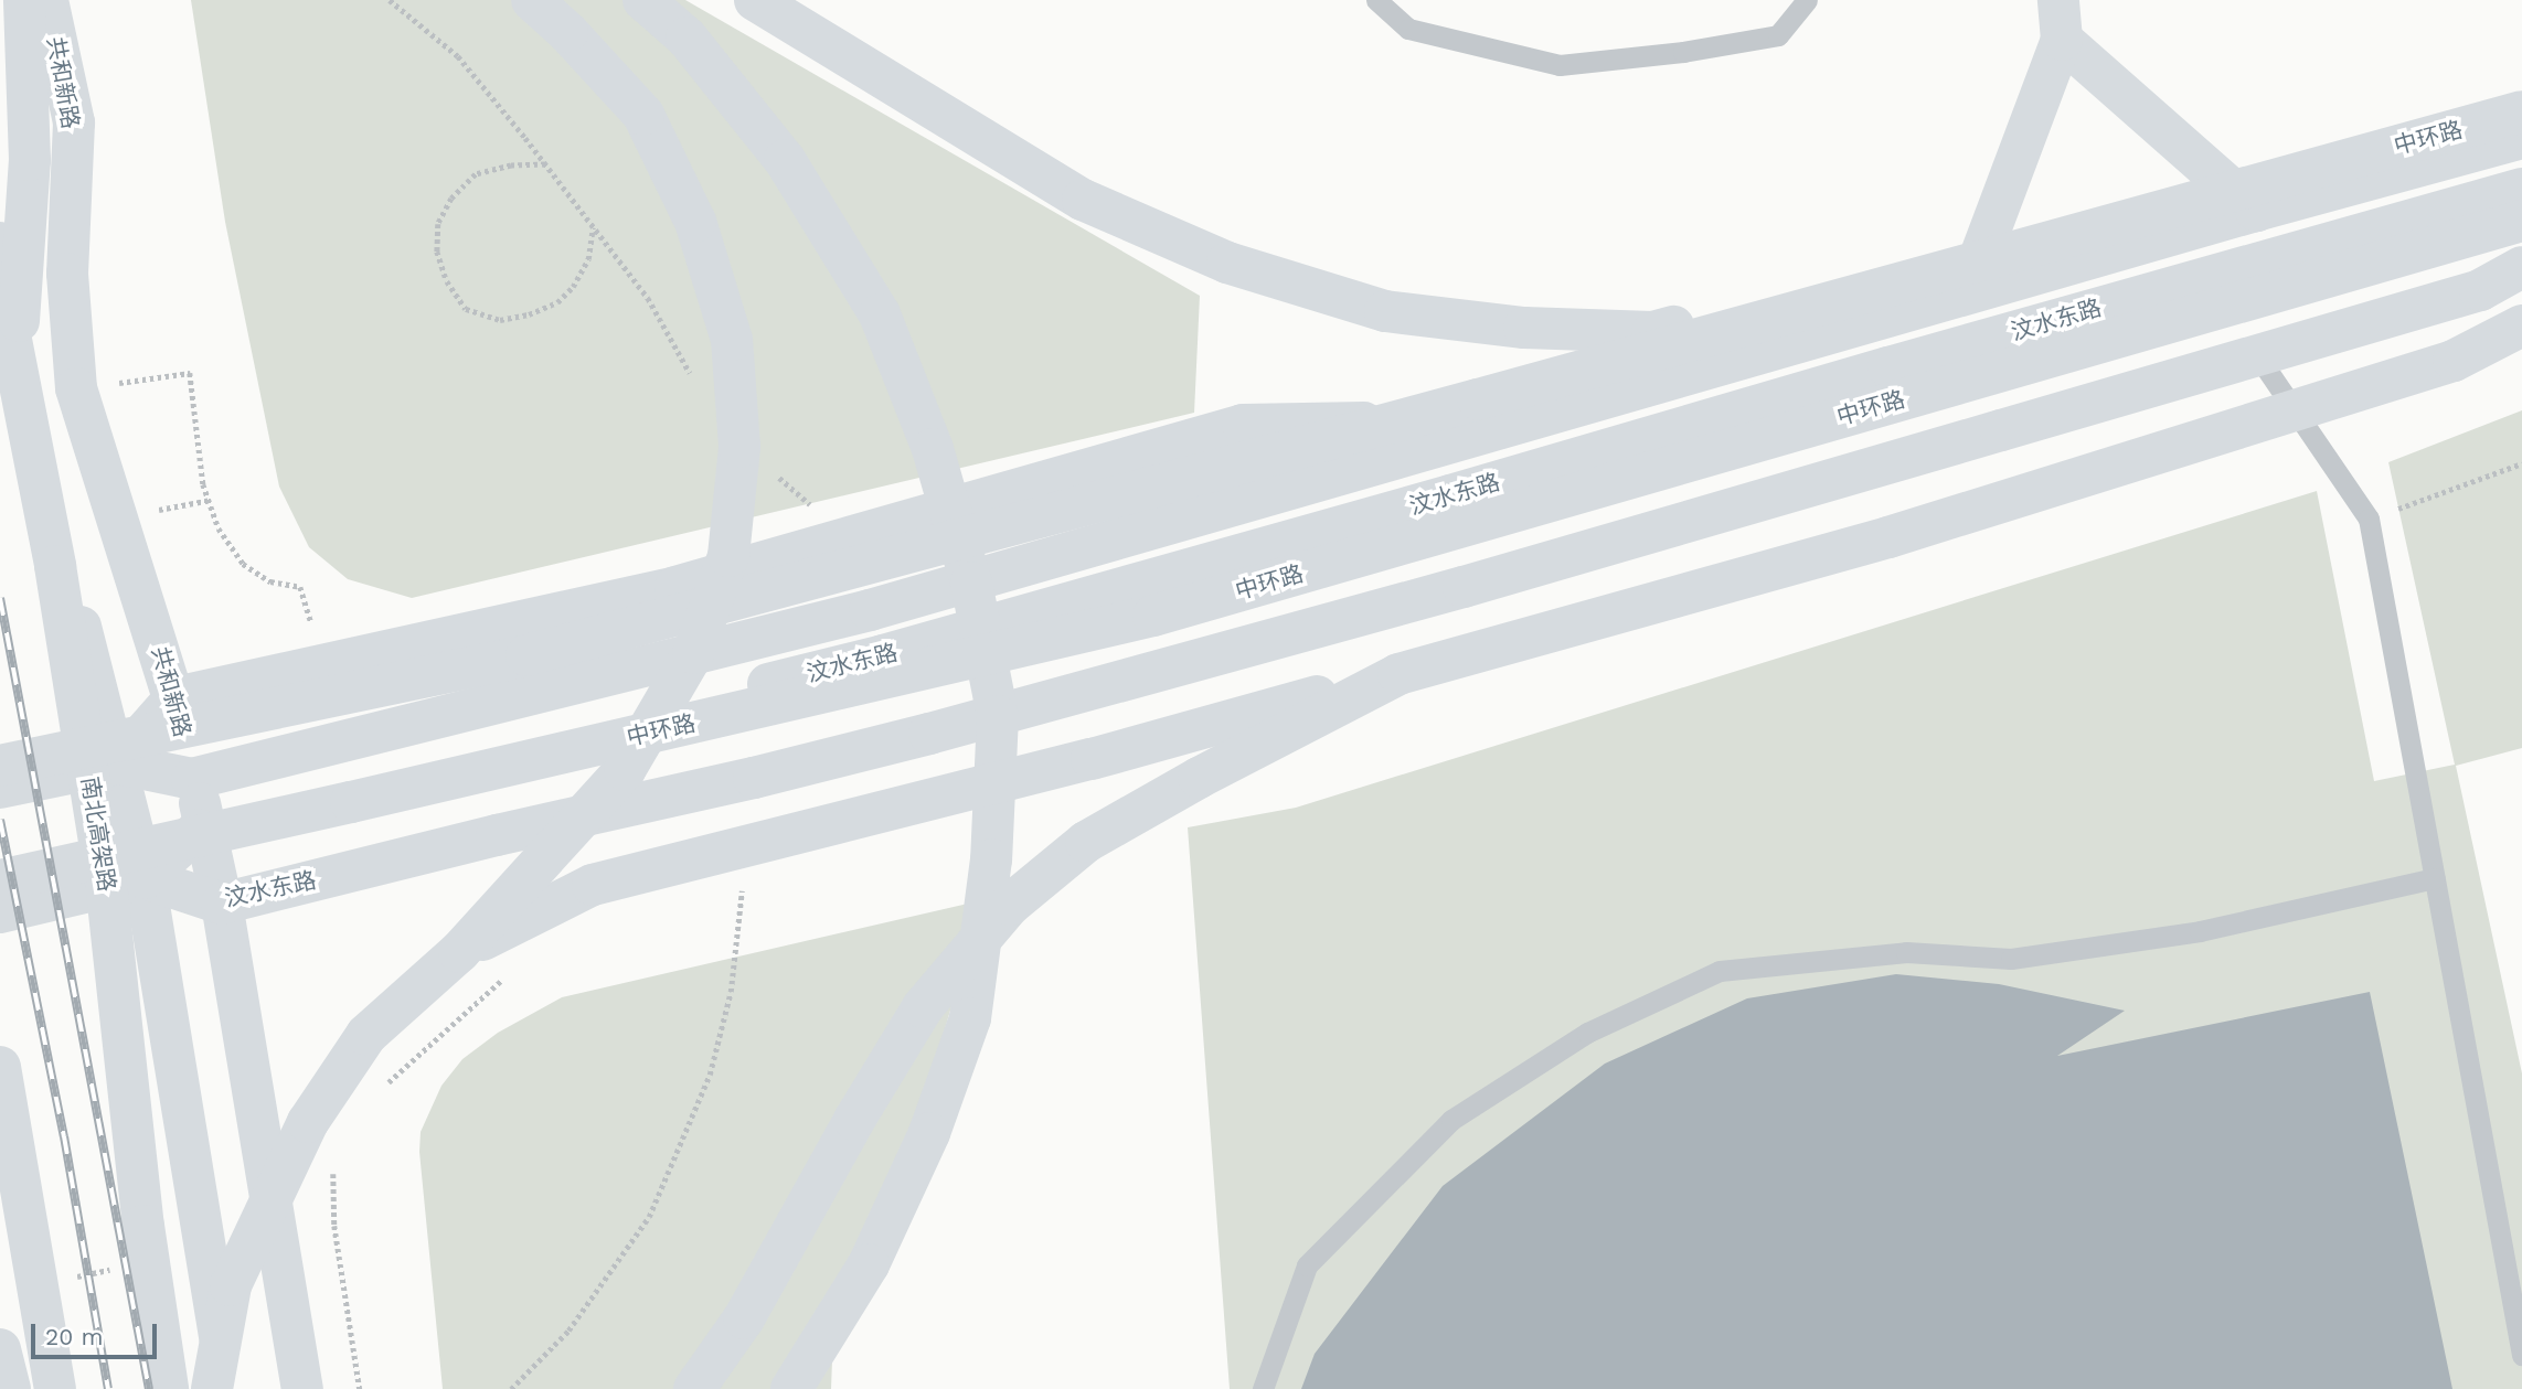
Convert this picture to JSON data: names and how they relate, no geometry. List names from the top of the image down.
{
  "streets": {
    "main road": [
      "共和新路",
      "中环路",
      "汶水东路",
      "南北高架路"
    ]
  },
  "crossings": [
    ["共和新路", "汶水东路"]
  ],
  "scale_bar": "20 m"
}
